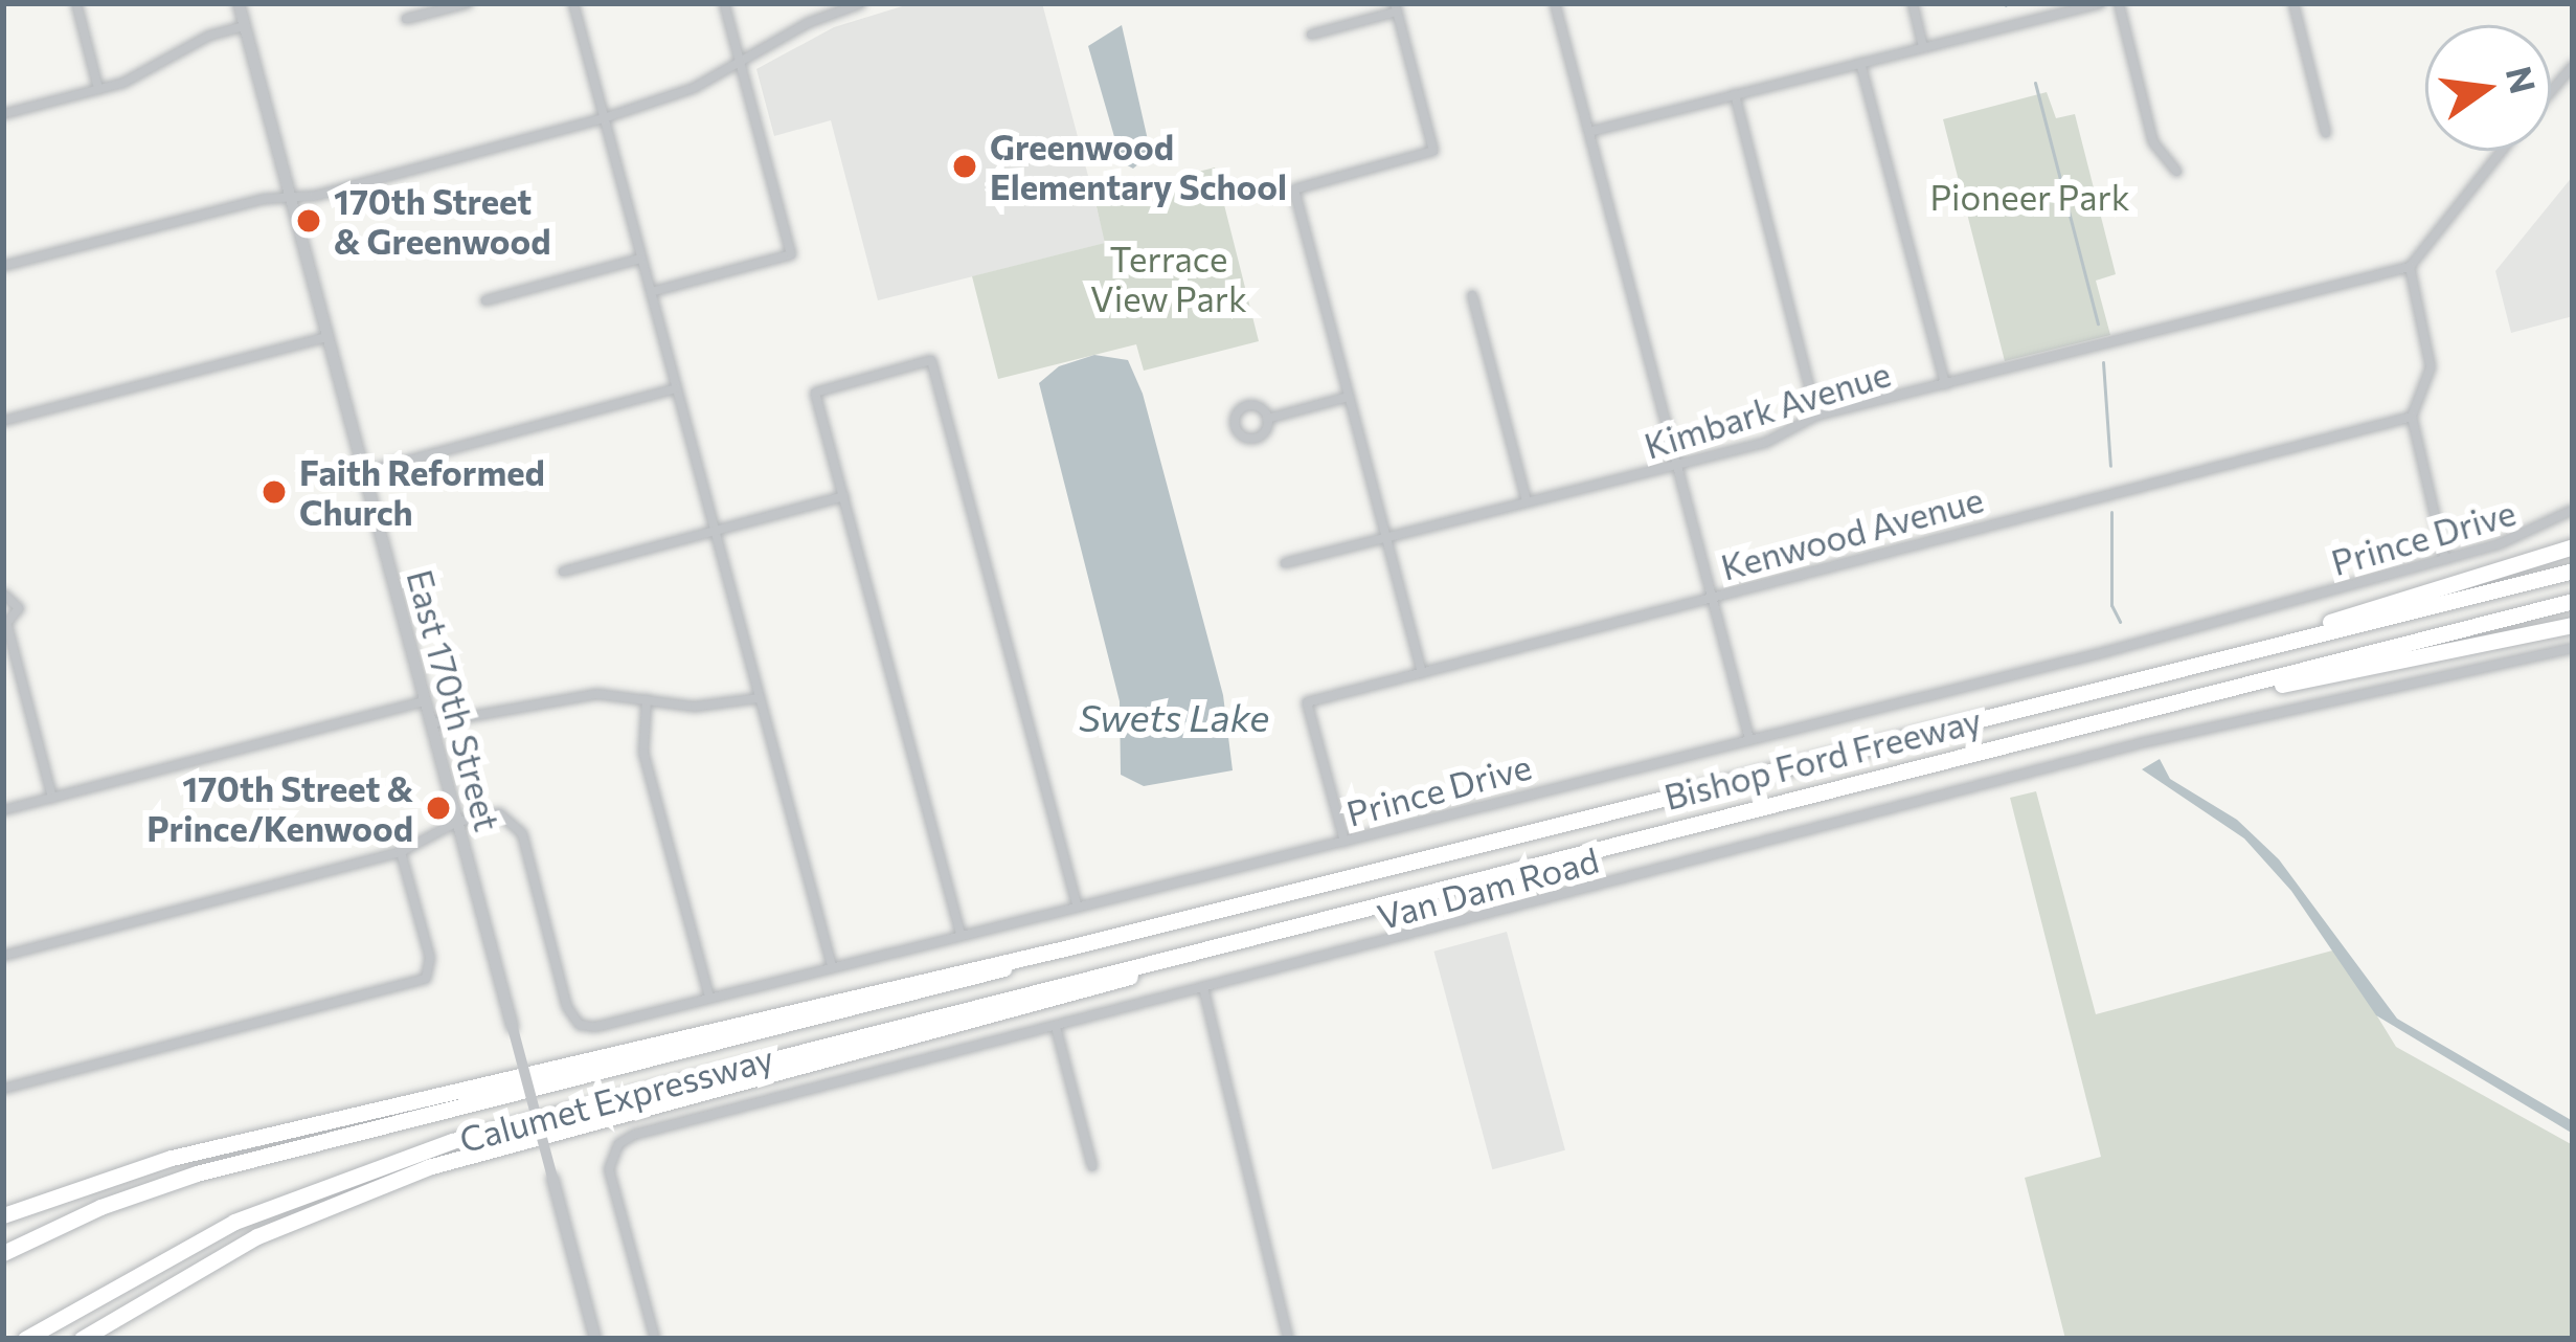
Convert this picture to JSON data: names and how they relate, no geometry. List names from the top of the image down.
{
  "streets": {
    "highway": ["Bishop Ford Freeway", "Calumet Expressway"],
    "street": [
      "Kimbark Avenue",
      "Kenwood Avenue",
      "Prince Drive",
      "East 170th Street",
      "Van Dam Road"
    ]
  },
  "crossings": [
    ["Kenwood Avenue", "Prince Drive"],
    ["Prince Drive", "East 170th Street"],
    ["Bishop Ford Freeway", "Calumet Expressway"]
  ],
  "water": ["Swets Lake"],
  "parks": ["Pioneer Park", "Terrace View Park"],
  "places": [
    "Greenwood Elementary School",
    "170th Street & Greenwood",
    "Faith Reformed Church",
    "170th Street & Prince/Kenwood"
  ],
  "north": "right"
}
